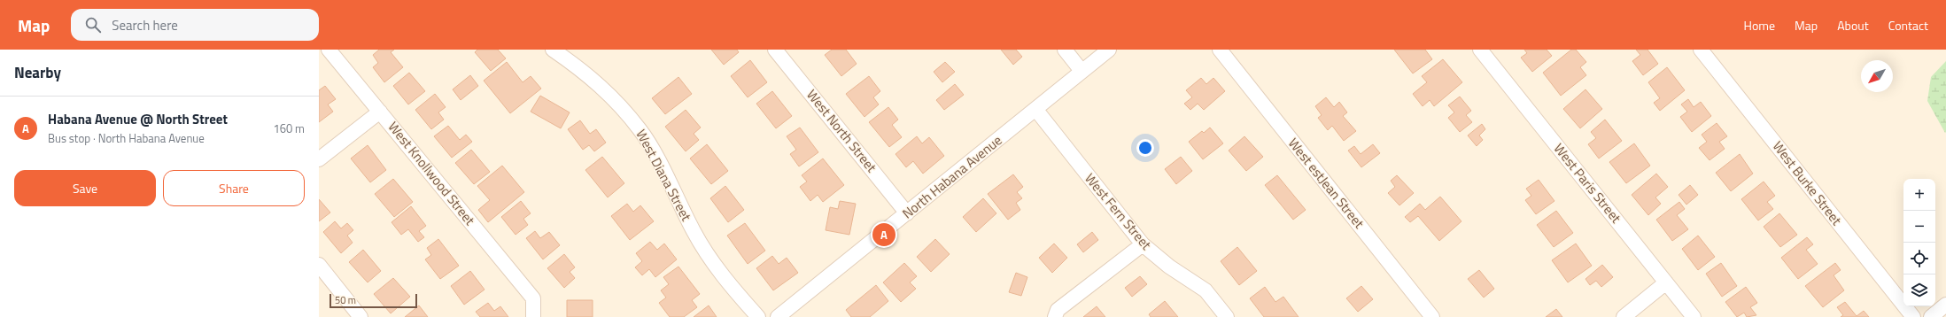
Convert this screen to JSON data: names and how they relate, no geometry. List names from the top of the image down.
{
  "streets": {
    "street": [
      "West North Street",
      "West Knollwood Street",
      "West Diana Street",
      "North Habana Avenue",
      "West estJean Street",
      "West Paris Street",
      "West Burke Street",
      "West Fern Street"
    ]
  },
  "crossings": [
    ["West North Street", "North Habana Avenue"],
    ["North Habana Avenue", "West Fern Street"]
  ],
  "scale_bar": "50 m",
  "north": "bottom left",
  "page": {
    "header": "Map",
    "search": "Search here",
    "nav": [
      "Home",
      "Map",
      "About",
      "Contact"
    ],
    "heading": "Nearby",
    "list": [
      {
        "mark": "A",
        "name": "Habana Avenue @ North Street",
        "note": "Bus stop · North Habana Avenue",
        "value": "160 m"
      }
    ],
    "buttons": ["Save", "Share"],
    "map_buttons": ["+", "−"],
    "pins": "A",
    "scale": "50 m"
  }
}
